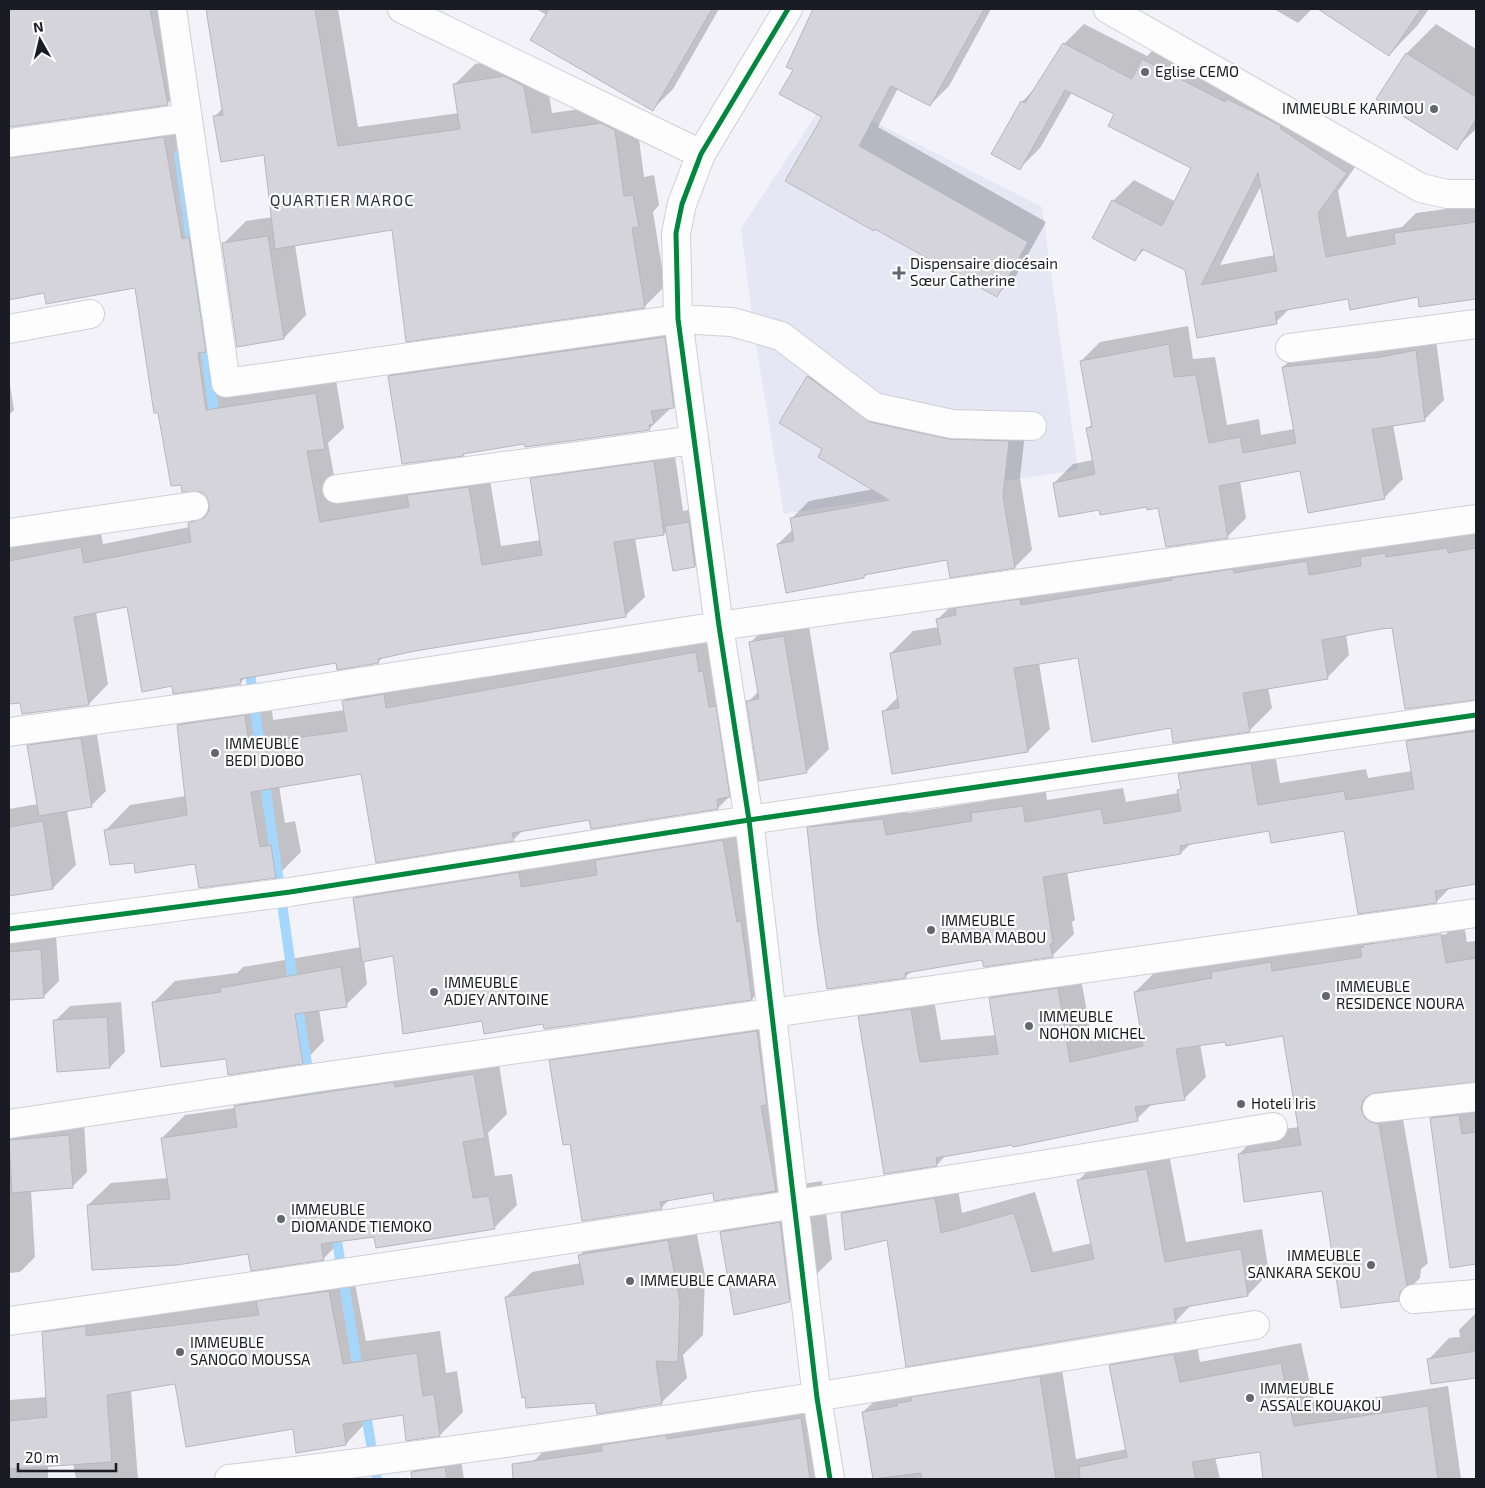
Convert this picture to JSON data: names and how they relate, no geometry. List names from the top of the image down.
{
  "districts": ["QUARTIER MAROC"],
  "places": {
    "other": [
      "Eglise CEMO",
      "IMMEUBLE KARIMOU",
      "IMMEUBLE BEDI DJOBO",
      "IMMEUBLE BAMBA MABOU",
      "IMMEUBLE ADJEY ANTOINE",
      "IMMEUBLE RESIDENCE NOURA",
      "IMMEUBLE NOHON MICHEL",
      "Hoteli Iris",
      "IMMEUBLE DIOMANDE TIEMOKO",
      "IMMEUBLE SANKARA SEKOU",
      "IMMEUBLE CAMARA",
      "IMMEUBLE SANOGO MOUSSA",
      "IMMEUBLE ASSALE KOUAKOU"
    ],
    "health": ["Dispensaire diocésain Sœur Catherine"]
  },
  "scale_bar": "20 m",
  "north": "top"
}
